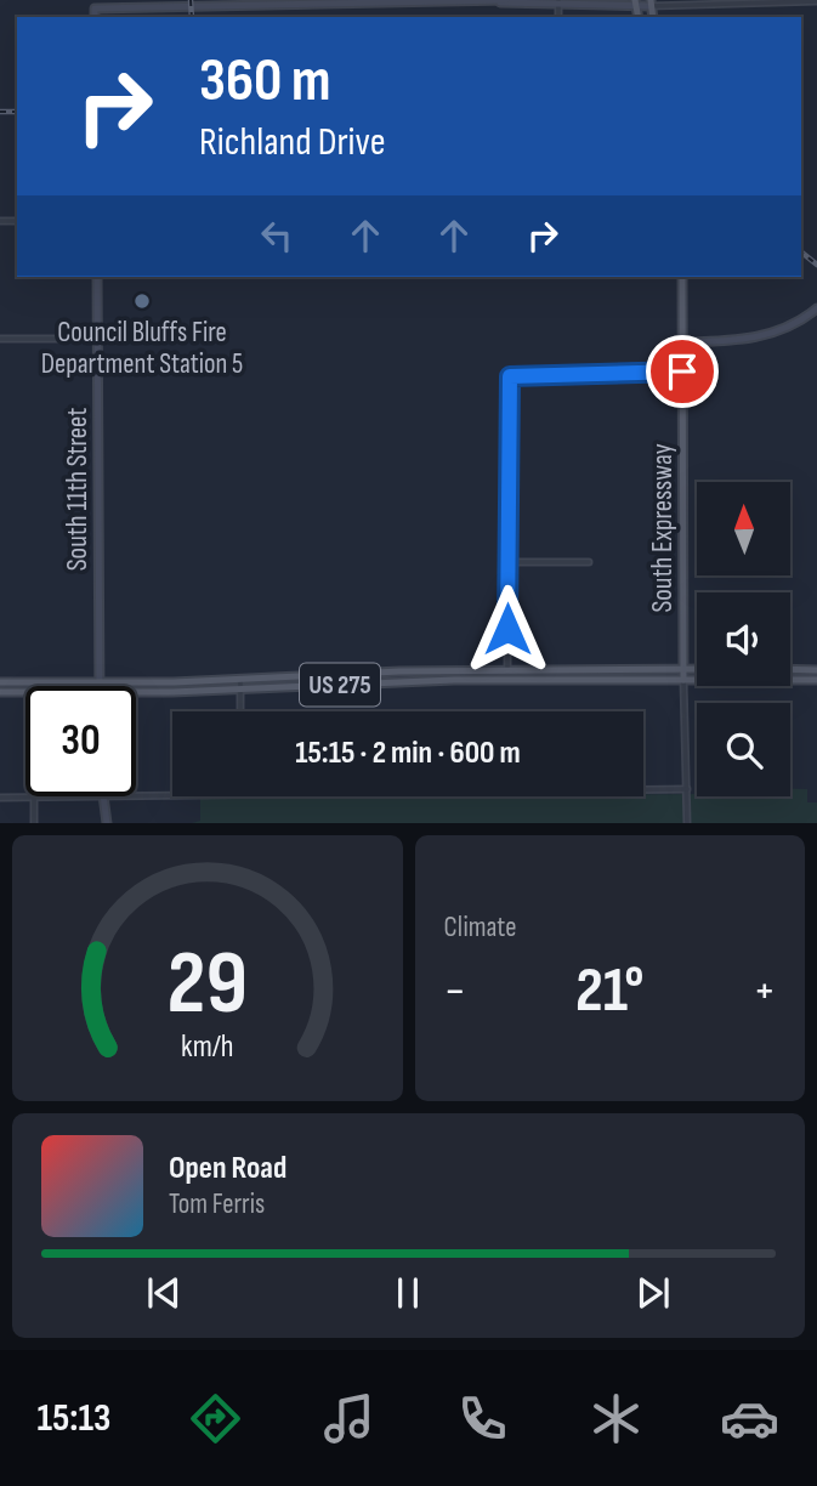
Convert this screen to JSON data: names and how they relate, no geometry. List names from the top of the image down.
{
  "streets": {
    "main road": ["South Expressway", "US 275"],
    "street": ["South 11th Street"]
  },
  "crossings": [
    ["South 11th Street", "US 275"],
    ["South Expressway", "US 275"]
  ],
  "places": ["Council Bluffs Fire Department Station 5"],
  "north": "top",
  "page": {
    "turn": ["360 m", "Richland Drive"],
    "limit": "30",
    "trip": "15:15 · 2 min · 600 m",
    "tile": "Climate",
    "heat": ["−", "21°", "+"],
    "song": ["Open Road", "Tom Ferris"],
    "tabs": "15:13",
    "gauge": ["29", "km/h"]
  }
}
